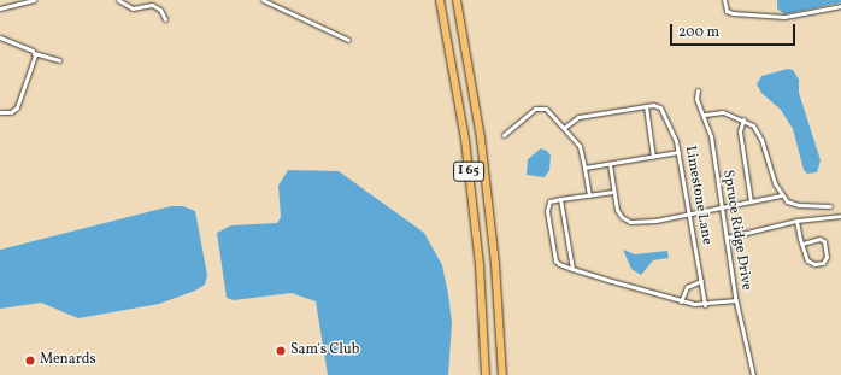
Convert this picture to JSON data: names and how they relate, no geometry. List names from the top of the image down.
{
  "streets": {
    "highway": ["I 65"],
    "street": ["Limestone Lane", "Spruce Ridge Drive"]
  },
  "places": ["Sam's Club", "Menards"],
  "scale_bar": "200 m"
}
